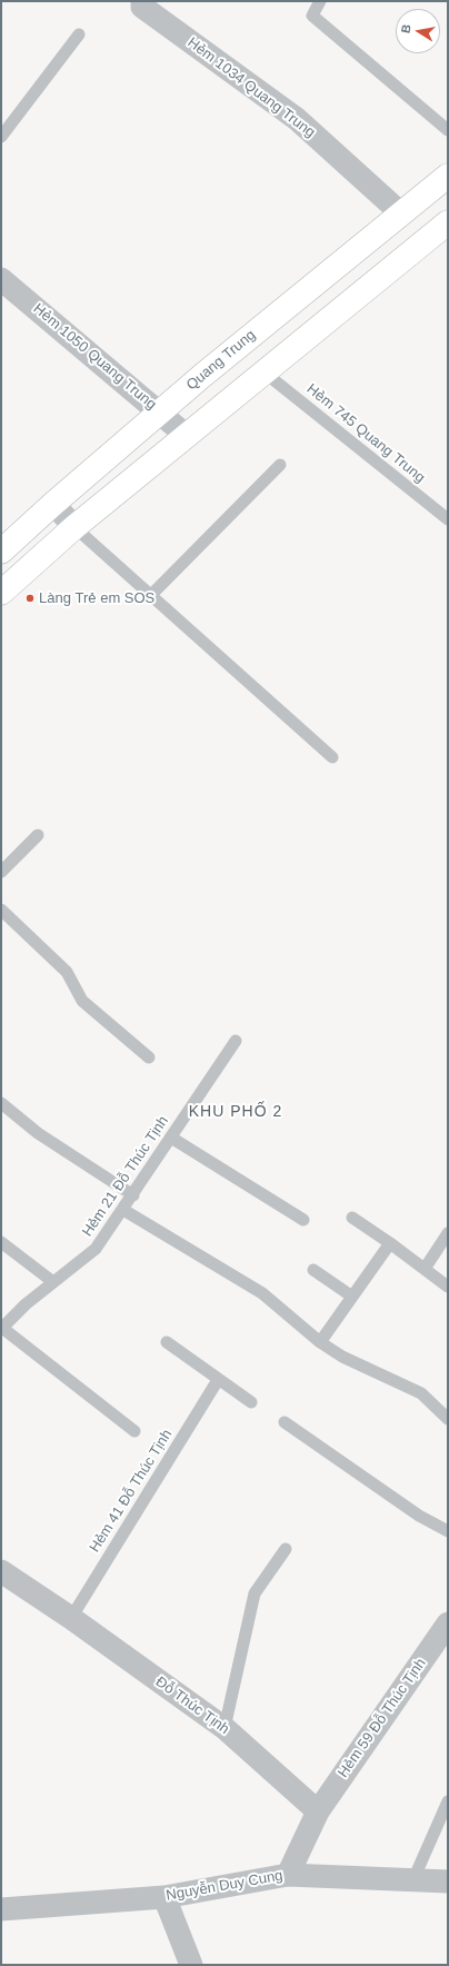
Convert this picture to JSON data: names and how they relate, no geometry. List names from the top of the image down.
{
  "streets": {
    "main road": ["Quang Trung"],
    "street": [
      "Hẻm 1034 Quang Trung",
      "Hẻm 1050 Quang Trung",
      "Đỗ Thúc Tịnh",
      "Hẻm 59 Đỗ Thúc Tịnh",
      "Nguyễn Duy Cung"
    ],
    "lane": ["Hẻm 745 Quang Trung", "Hẻm 21 Đỗ Thúc Tịnh", "Hẻm 41 Đỗ Thúc Tịnh"]
  },
  "crossings": [
    ["Hẻm 1034 Quang Trung", "Quang Trung"],
    ["Hẻm 1050 Quang Trung", "Quang Trung"],
    ["Hẻm 41 Đỗ Thúc Tịnh", "Đỗ Thúc Tịnh"],
    ["Đỗ Thúc Tịnh", "Hẻm 59 Đỗ Thúc Tịnh"]
  ],
  "districts": ["KHU PHỐ 2"],
  "places": ["Làng Trẻ em SOS"],
  "north": "left"
}
